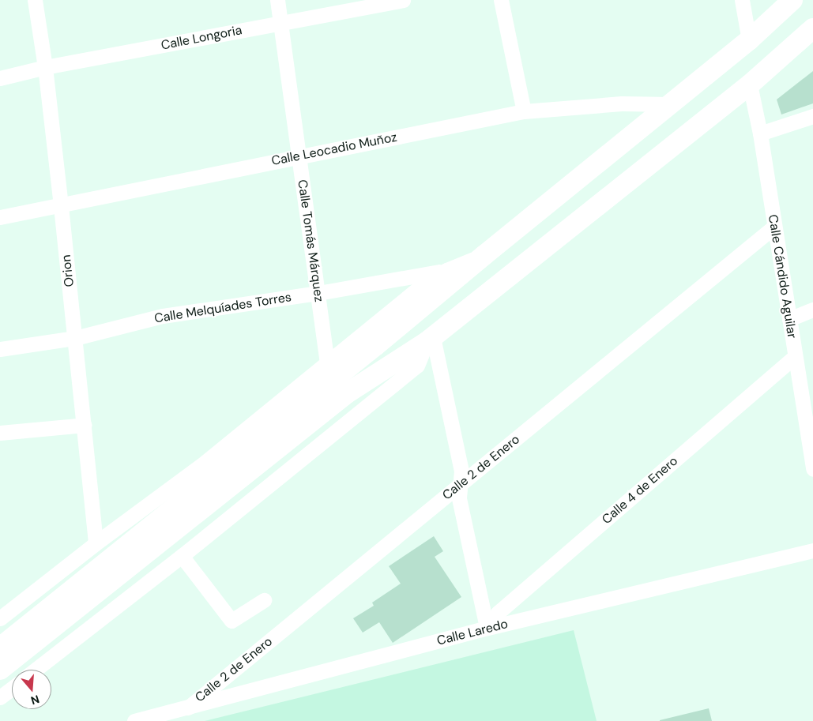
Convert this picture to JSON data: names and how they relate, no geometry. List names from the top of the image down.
{
  "streets": {
    "street": [
      "Calle Longoria",
      "Calle Leocadio Muñoz",
      "Calle Tomás Márquez",
      "Orion",
      "Calle Cándido Aguilar",
      "Calle Melquíades Torres",
      "Calle 2 de Enero",
      "Calle 4 de Enero",
      "Calle Laredo"
    ]
  },
  "crossings": [
    ["Calle Longoria", "Calle Tomás Márquez"],
    ["Calle Longoria", "Orion"],
    ["Calle Leocadio Muñoz", "Calle Tomás Márquez"],
    ["Calle Leocadio Muñoz", "Orion"],
    ["Calle Tomás Márquez", "Calle Melquíades Torres"],
    ["Orion", "Calle Melquíades Torres"],
    ["Calle Cándido Aguilar", "Calle 2 de Enero"],
    ["Calle Cándido Aguilar", "Calle 4 de Enero"],
    ["Calle 2 de Enero", "Calle Laredo"],
    ["Calle 4 de Enero", "Calle Laredo"]
  ],
  "north": "bottom"
}
